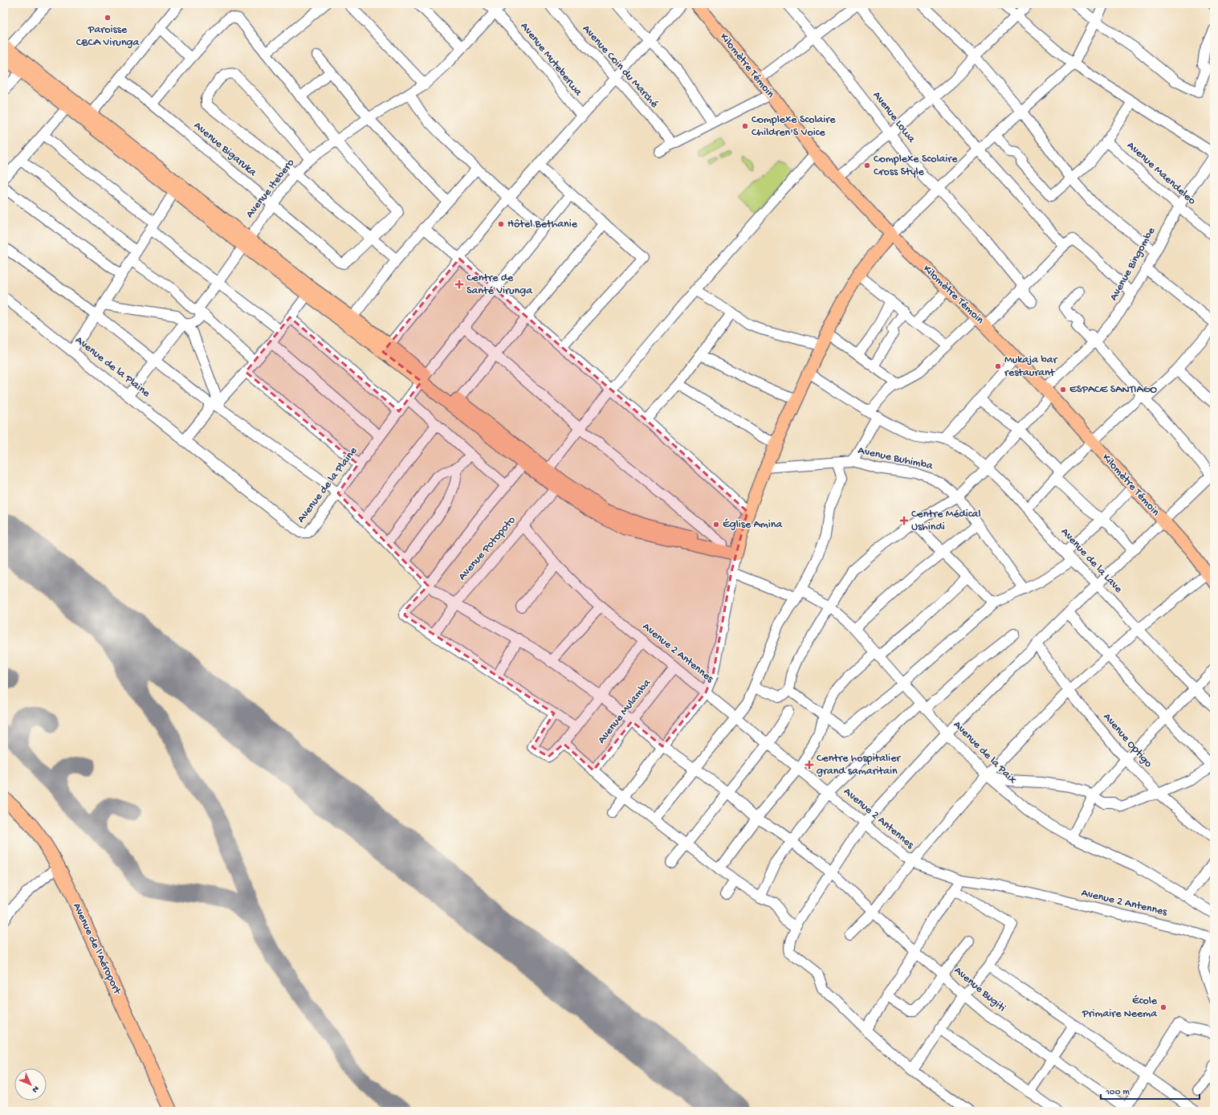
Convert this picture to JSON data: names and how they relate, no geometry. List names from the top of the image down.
{
  "streets": {
    "highway": ["Avenue de l'Aéroport"],
    "main road": ["Kilomètre Témoin"],
    "street": [
      "Avenue Muteberwa",
      "Avenue Coin du Marché",
      "Avenue Lowa",
      "Avenue Bigaruka",
      "Avenue Maendeleo",
      "Avenue Itebero",
      "Avenue Bingombe",
      "Avenue de la Plaine",
      "Avenue Buhimba",
      "Avenue Potopoto",
      "Avenue de la Lave",
      "Avenue 2 Antennes",
      "Avenue Mulamba",
      "Avenue Optigo",
      "Avenue de la Paix",
      "Avenue Bugiti"
    ]
  },
  "crossings": [
    ["Avenue Muteberwa", "Avenue Itebero"],
    ["Kilomètre Témoin", "Avenue Bingombe"],
    ["Avenue Bigaruka", "Avenue Itebero"],
    ["Avenue Maendeleo", "Avenue Bingombe"],
    ["Avenue Bingombe", "Avenue Buhimba"],
    ["Avenue Bingombe", "Avenue de la Lave"],
    ["Avenue Bingombe", "Avenue de la Paix"],
    ["Avenue de la Plaine", "Avenue Bugiti"],
    ["Avenue Potopoto", "Avenue 2 Antennes"],
    ["Avenue Potopoto", "Avenue Bugiti"],
    ["Avenue 2 Antennes", "Avenue Mulamba"],
    ["Avenue Mulamba", "Avenue Bugiti"]
  ],
  "places": {
    "other": [
      "Paroisse CBCA Virunga",
      "Complexe Scolaire Children'S Voice",
      "Complexe Scolaire Cross Style",
      "Hôtel Bethanie",
      "Mukaja bar restaurant",
      "ESPACE SANTIAGO",
      "Église Amina",
      "École Primaire Neema"
    ],
    "health": ["Centre de Santé Virunga", "Centre Médical Ushindi", "Centre hospitalier grand samaritain"]
  },
  "scale_bar": "100 m",
  "north": "bottom right"
}
